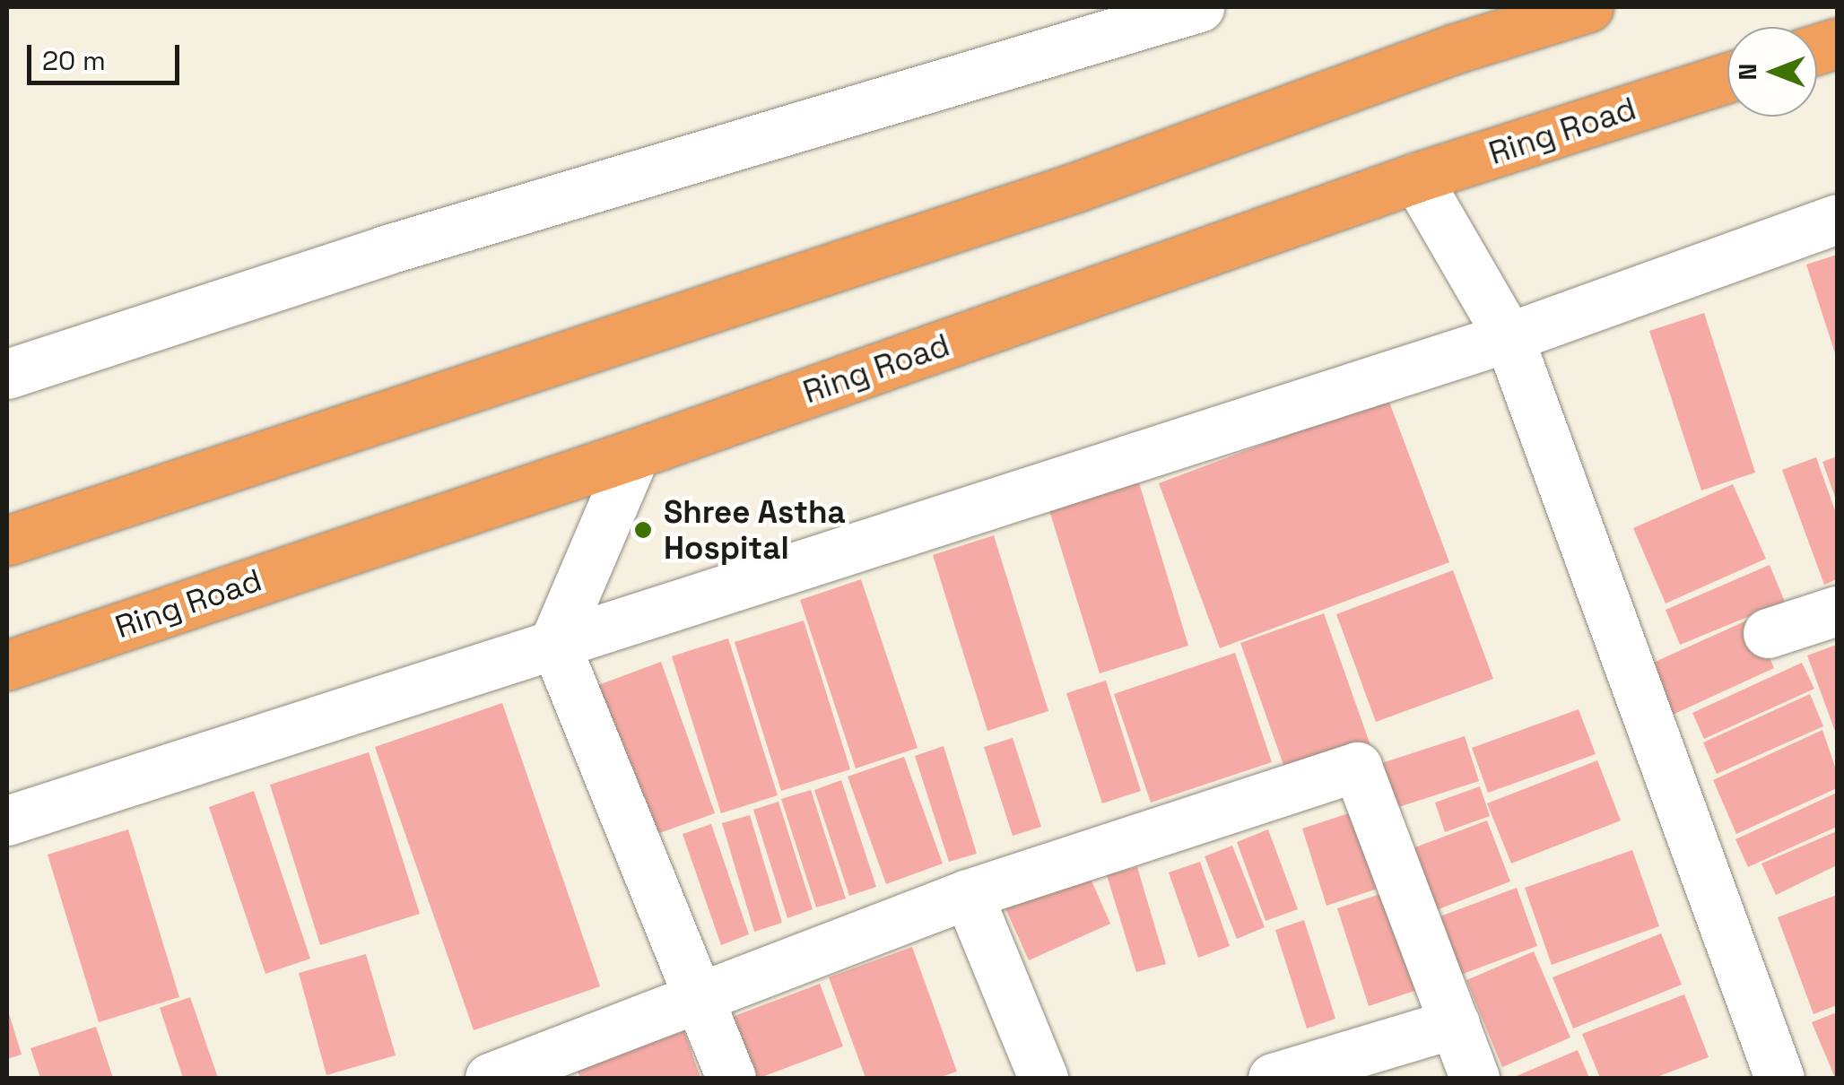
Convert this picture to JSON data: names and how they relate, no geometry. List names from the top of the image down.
{
  "streets": {
    "highway": ["Ring Road"]
  },
  "places": ["Shree Astha Hospital"],
  "scale_bar": "20 m",
  "north": "left"
}
